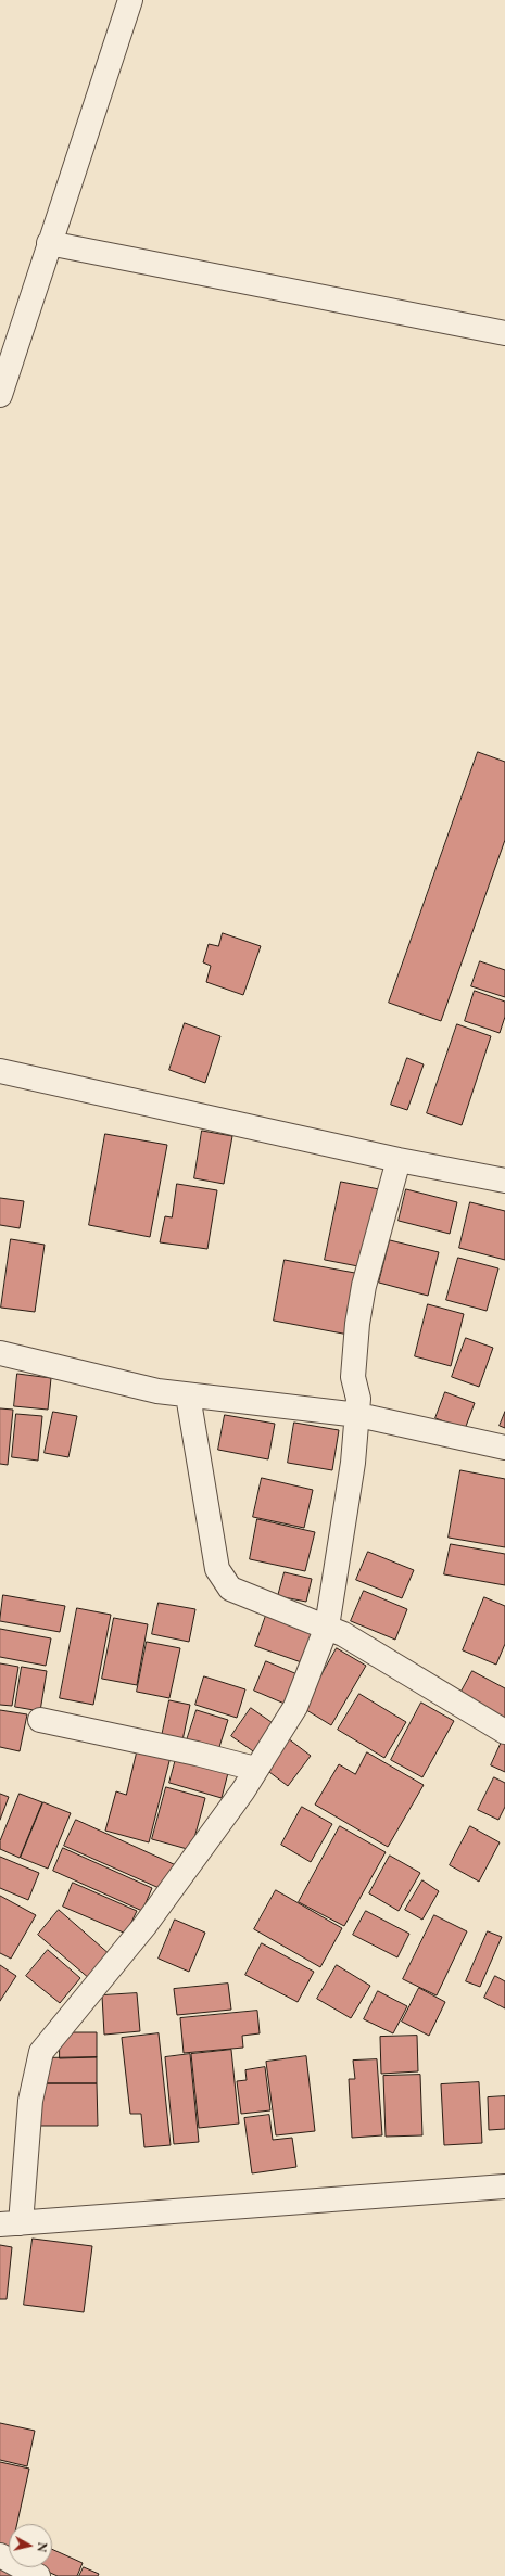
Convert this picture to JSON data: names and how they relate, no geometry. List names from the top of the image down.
{
  "north": "right"
}
